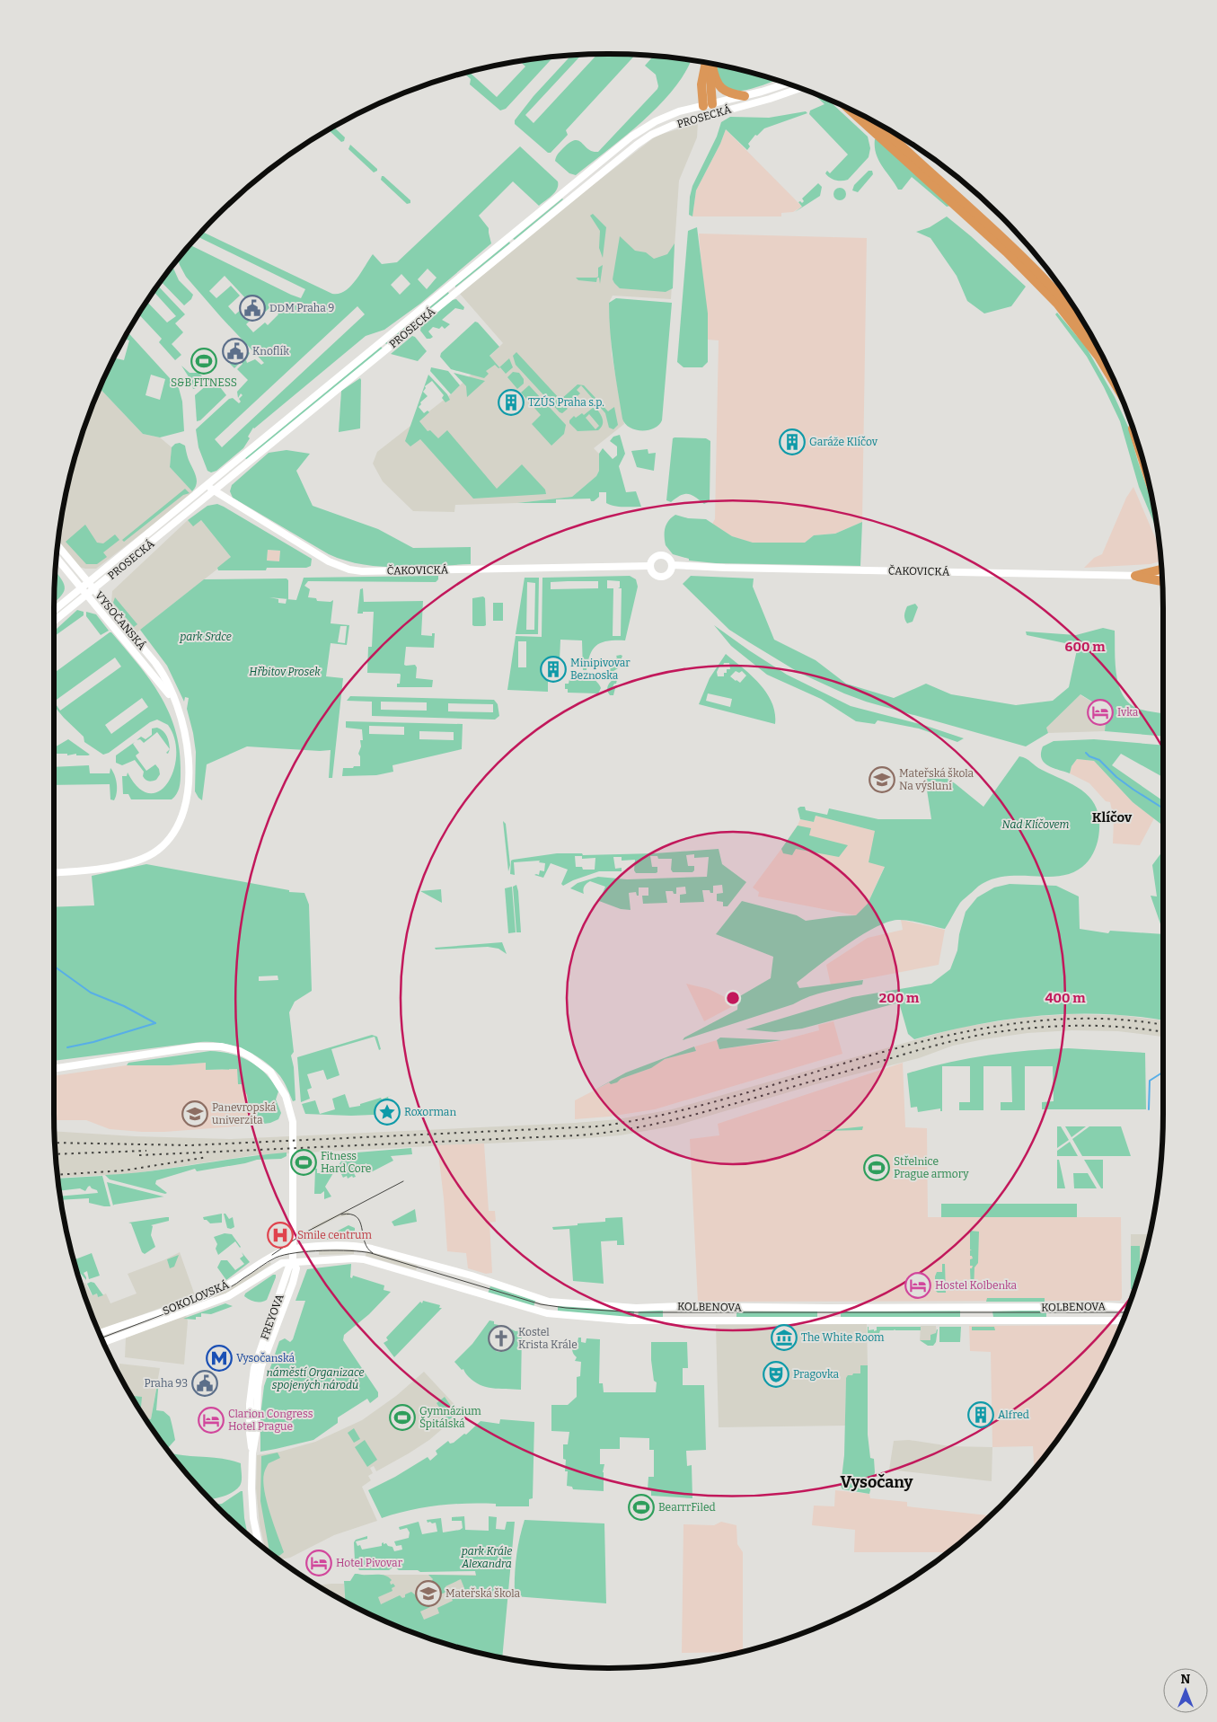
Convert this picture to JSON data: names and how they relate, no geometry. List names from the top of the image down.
{
  "streets": {
    "main road": [
      "PROSECKÁ",
      "ČAKOVICKÁ",
      "VYSOČANSKÁ",
      "SOKOLOVSKÁ",
      "KOLBENOVA",
      "FREYOVA"
    ]
  },
  "crossings": [
    ["PROSECKÁ", "ČAKOVICKÁ"],
    ["PROSECKÁ", "VYSOČANSKÁ"],
    ["SOKOLOVSKÁ", "KOLBENOVA"],
    ["SOKOLOVSKÁ", "FREYOVA"],
    ["KOLBENOVA", "FREYOVA"]
  ],
  "districts": ["Klíčov", "Vysočany"],
  "parks": [
    "park Srdce",
    "Hřbitov Prosek",
    "Nad Klíčovem",
    "náměstí Organizace spojených národů",
    "park Krále Alexandra"
  ],
  "places": {
    "public building": ["DDM Praha 9", "Knoflík", "Praha 93"],
    "sports": [
      "S&B FITNESS",
      "Fitness Hard Core",
      "Střelnice Prague armory",
      "Gymnázium Špitálská",
      "BearrrFiled"
    ],
    "building": [
      "TZÚS Praha s.p.",
      "Garáže Klíčov",
      "Minipivovar Beznoska",
      "Alfred"
    ],
    "hotel": [
      "Ivka",
      "Hostel Kolbenka",
      "Clarion Congress Hotel Prague",
      "Hotel Pivovar"
    ],
    "school or university": ["Mateřská škola Na výsluní", "Panevropská univerzita", "Mateřská škola"],
    "place": ["Roxorman"],
    "hospital": ["Smile centrum"],
    "museum": ["The White Room"],
    "church": ["Kostel Krista Krále"],
    "metro station": ["Vysočanská"],
    "theatre": ["Pragovka"]
  },
  "north": "top",
  "rings": ["600 m", "200 m", "400 m"]
}
